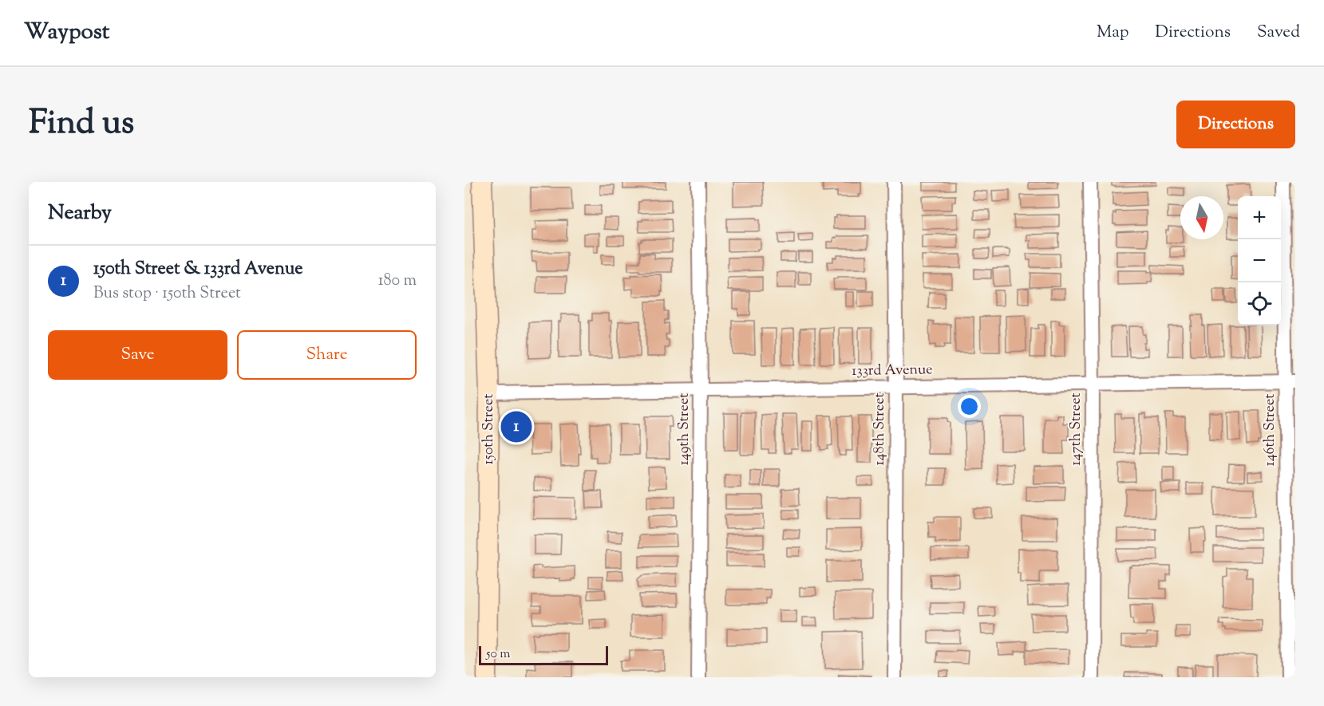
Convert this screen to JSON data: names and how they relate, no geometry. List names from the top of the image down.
{
  "streets": {
    "main road": ["150th Street"],
    "street": [
      "133rd Avenue",
      "149th Street",
      "148th Street",
      "147th Street",
      "146th Street"
    ]
  },
  "crossings": [
    ["133rd Avenue", "150th Street"],
    ["133rd Avenue", "149th Street"],
    ["133rd Avenue", "148th Street"],
    ["133rd Avenue", "147th Street"],
    ["133rd Avenue", "146th Street"]
  ],
  "scale_bar": "50 m",
  "north": "bottom",
  "page": {
    "header": "Waypost",
    "nav": ["Map", "Directions", "Saved"],
    "title": "Find us",
    "buttons": [
      "Directions",
      ["Save", "Share"]
    ],
    "heading": "Nearby",
    "map_buttons": ["+", "−"],
    "list": [
      {
        "mark": "1",
        "name": "150th Street & 133rd Avenue",
        "note": "Bus stop · 150th Street",
        "value": "180 m"
      }
    ],
    "pins": "1",
    "scale": "50 m"
  }
}
